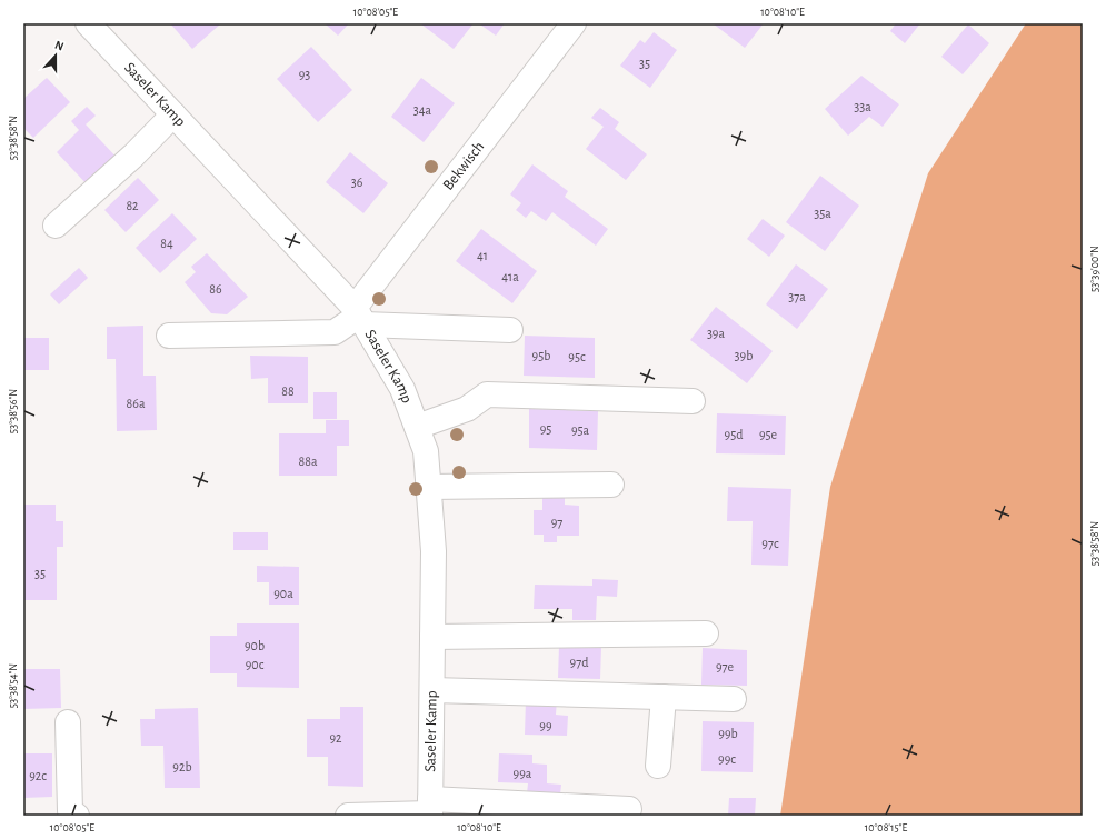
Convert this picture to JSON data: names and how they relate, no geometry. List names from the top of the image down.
{
  "streets": {
    "street": ["Saseler Kamp", "Bekwisch"]
  },
  "crossings": [
    ["Saseler Kamp", "Bekwisch"]
  ],
  "house_numbers": [
    "35",
    "93",
    "33a",
    "34a",
    "36",
    "82",
    "35a",
    "84",
    "41",
    "41a",
    "86",
    "37a",
    "39a",
    "95b",
    "39b",
    "95c",
    "88",
    "86a",
    "95",
    "95a",
    "95d",
    "95e",
    "88a",
    "97",
    "97c",
    "35",
    "90a",
    "90b",
    "97d",
    "90c",
    "97e",
    "99",
    "99b",
    "92",
    "99c",
    "92b",
    "99a",
    "92c"
  ],
  "north": "top",
  "coordinates": [
    "10°08'05\"E",
    "10°08'10\"E",
    "53°38'58\"N",
    "53°39'00\"N",
    "53°38'56\"N",
    "53°38'54\"N",
    "10°08'15\"E"
  ]
}
